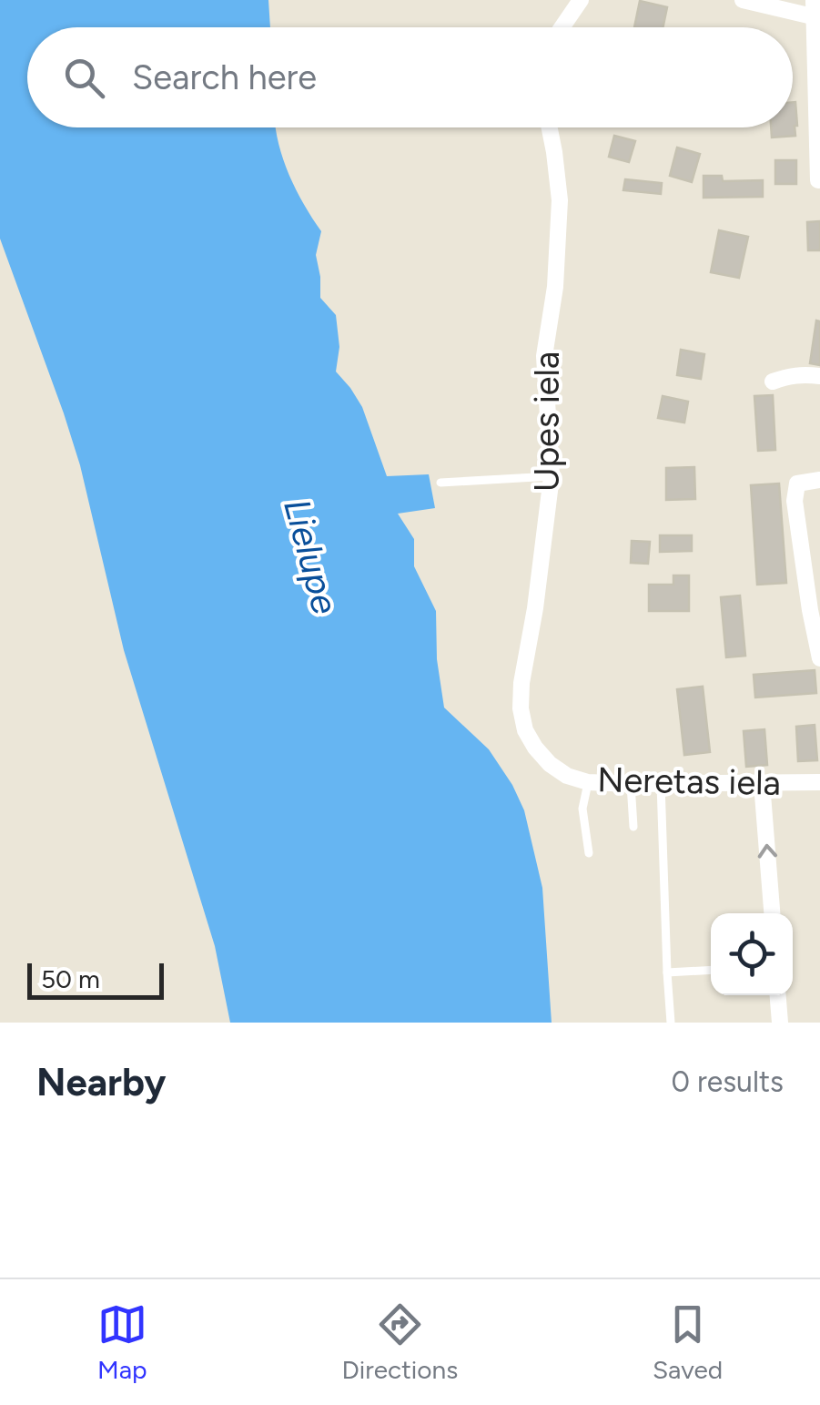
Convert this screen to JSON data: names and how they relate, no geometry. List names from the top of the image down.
{
  "streets": {
    "street": ["Upes iela", "Neretas iela"]
  },
  "crossings": [
    ["Upes iela", "Neretas iela"]
  ],
  "water": ["Lielupe"],
  "scale_bar": "50 m",
  "page": {
    "search": "Search here",
    "scale": "50 m",
    "heading": ["Nearby", "0 results"],
    "nav": ["Map", "Directions", "Saved"]
  }
}
